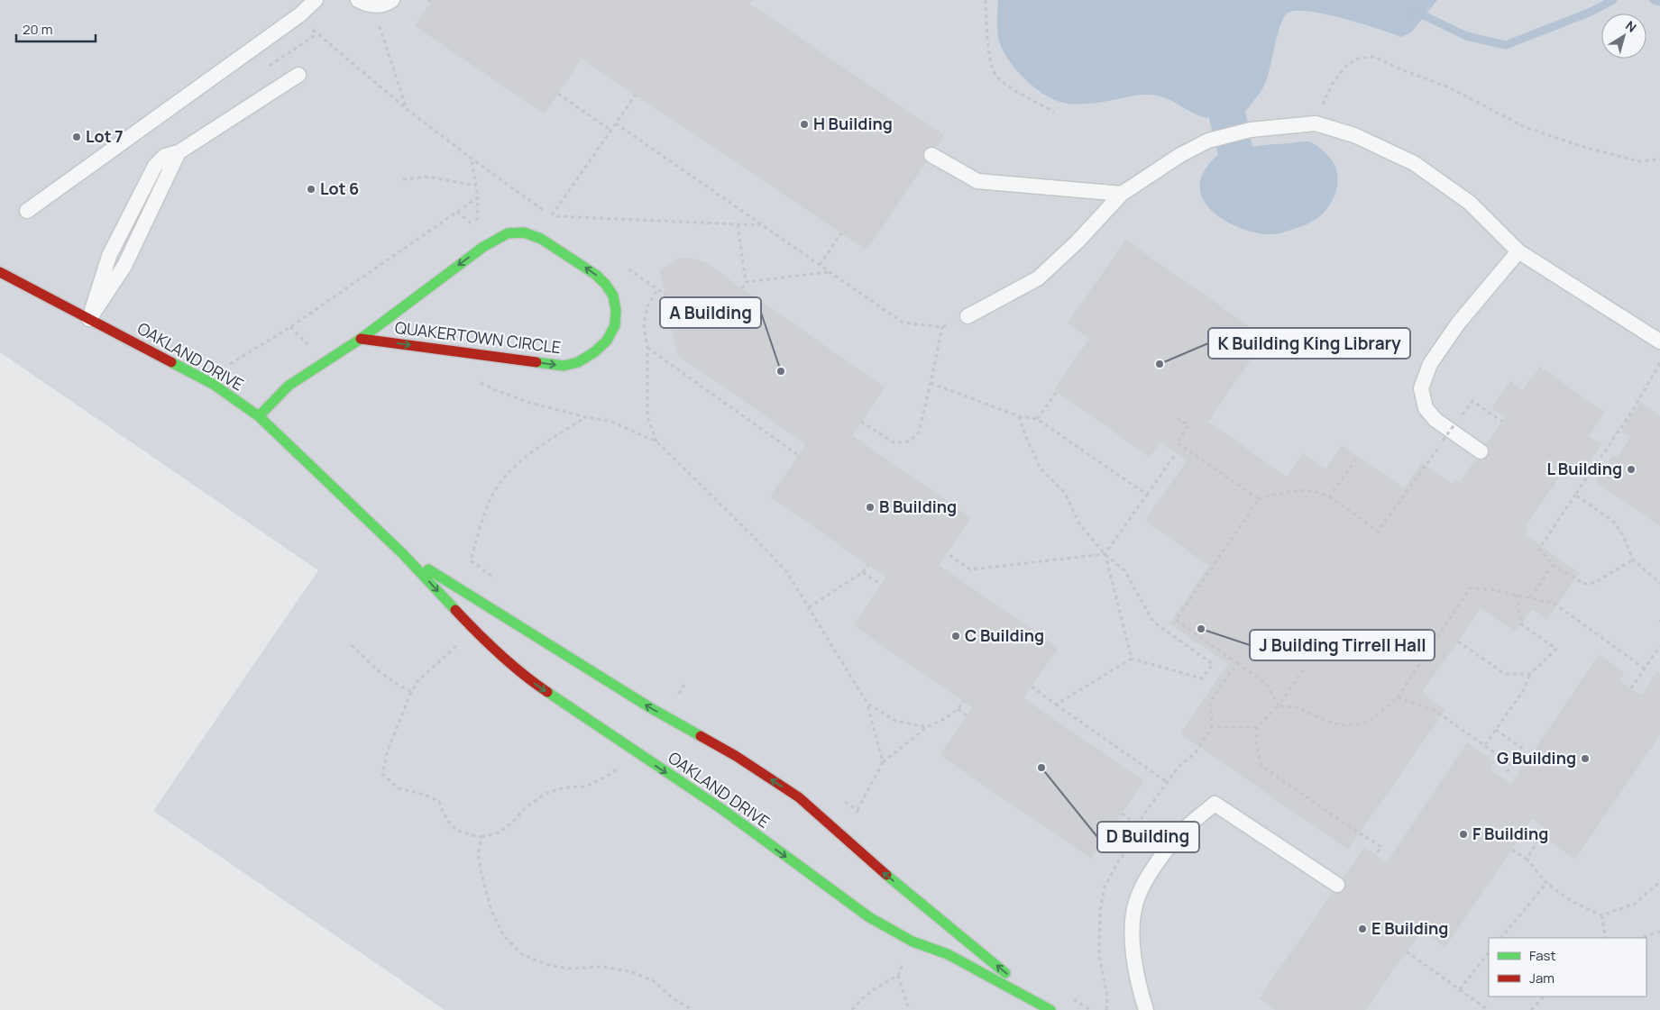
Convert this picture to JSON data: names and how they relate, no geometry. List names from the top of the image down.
{
  "streets": {
    "street": ["QUAKERTOWN CIRCLE", "OAKLAND DRIVE"]
  },
  "crossings": [
    ["QUAKERTOWN CIRCLE", "OAKLAND DRIVE"]
  ],
  "places": [
    "H Building",
    "Lot 7",
    "Lot 6",
    "K Building King Library",
    "A Building",
    "L Building",
    "B Building",
    "J Building Tirrell Hall",
    "C Building",
    "G Building",
    "D Building",
    "F Building",
    "E Building"
  ],
  "legend": ["Fast", "Jam"],
  "scale_bar": "20 m",
  "north": "top right"
}
